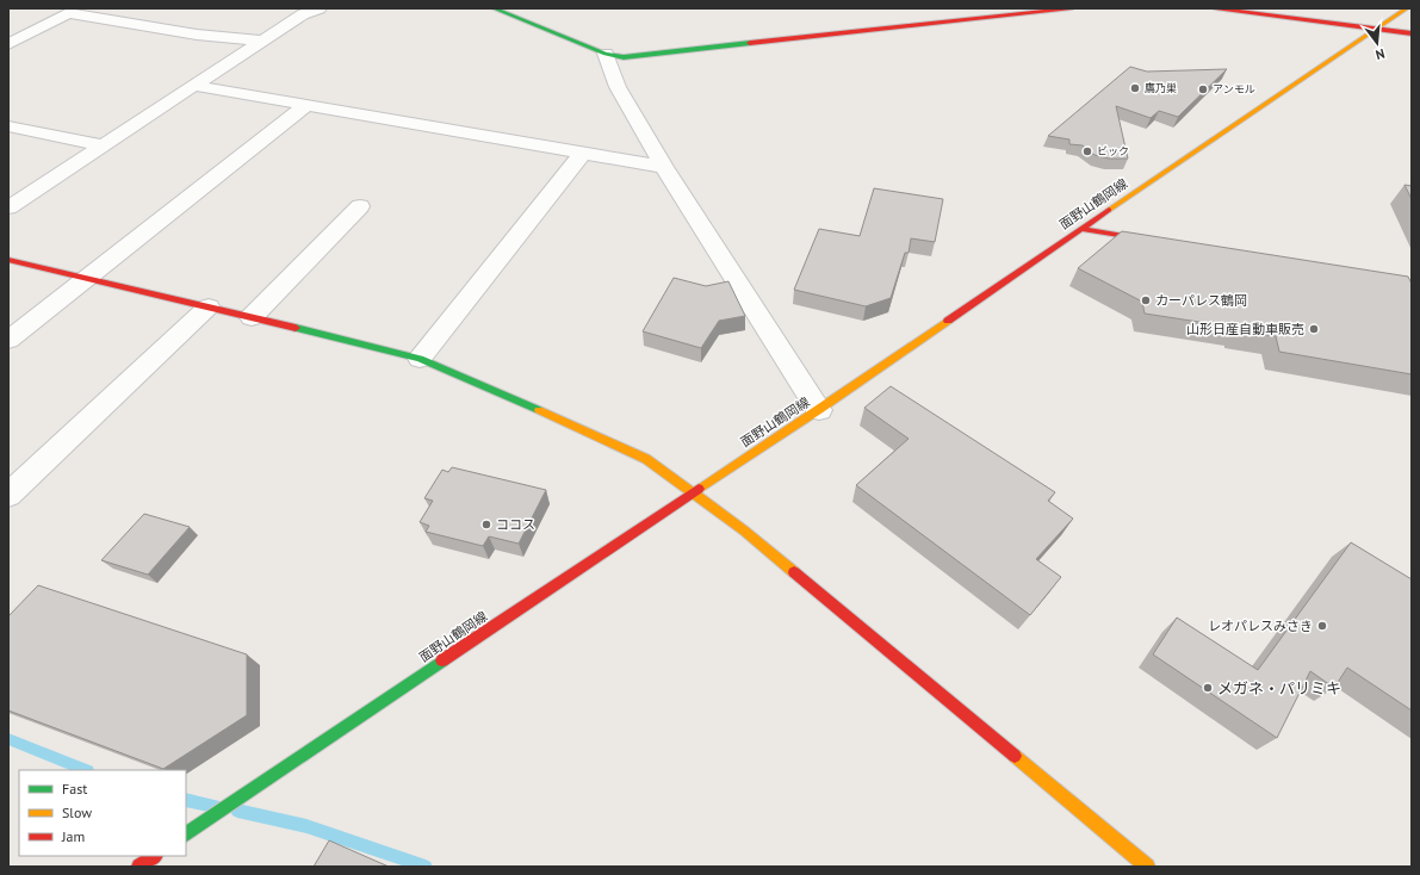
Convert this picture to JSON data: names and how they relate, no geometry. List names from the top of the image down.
{
  "streets": {
    "street": ["面野山鶴岡線"]
  },
  "places": [
    "鷹乃巣",
    "アンモル",
    "ビック",
    "カーパレス鶴岡",
    "山形日産自動車販売",
    "ココス",
    "レオパレスみさき",
    "メガネ・パリミキ"
  ],
  "legend": ["Fast", "Slow", "Jam"],
  "north": "bottom"
}
